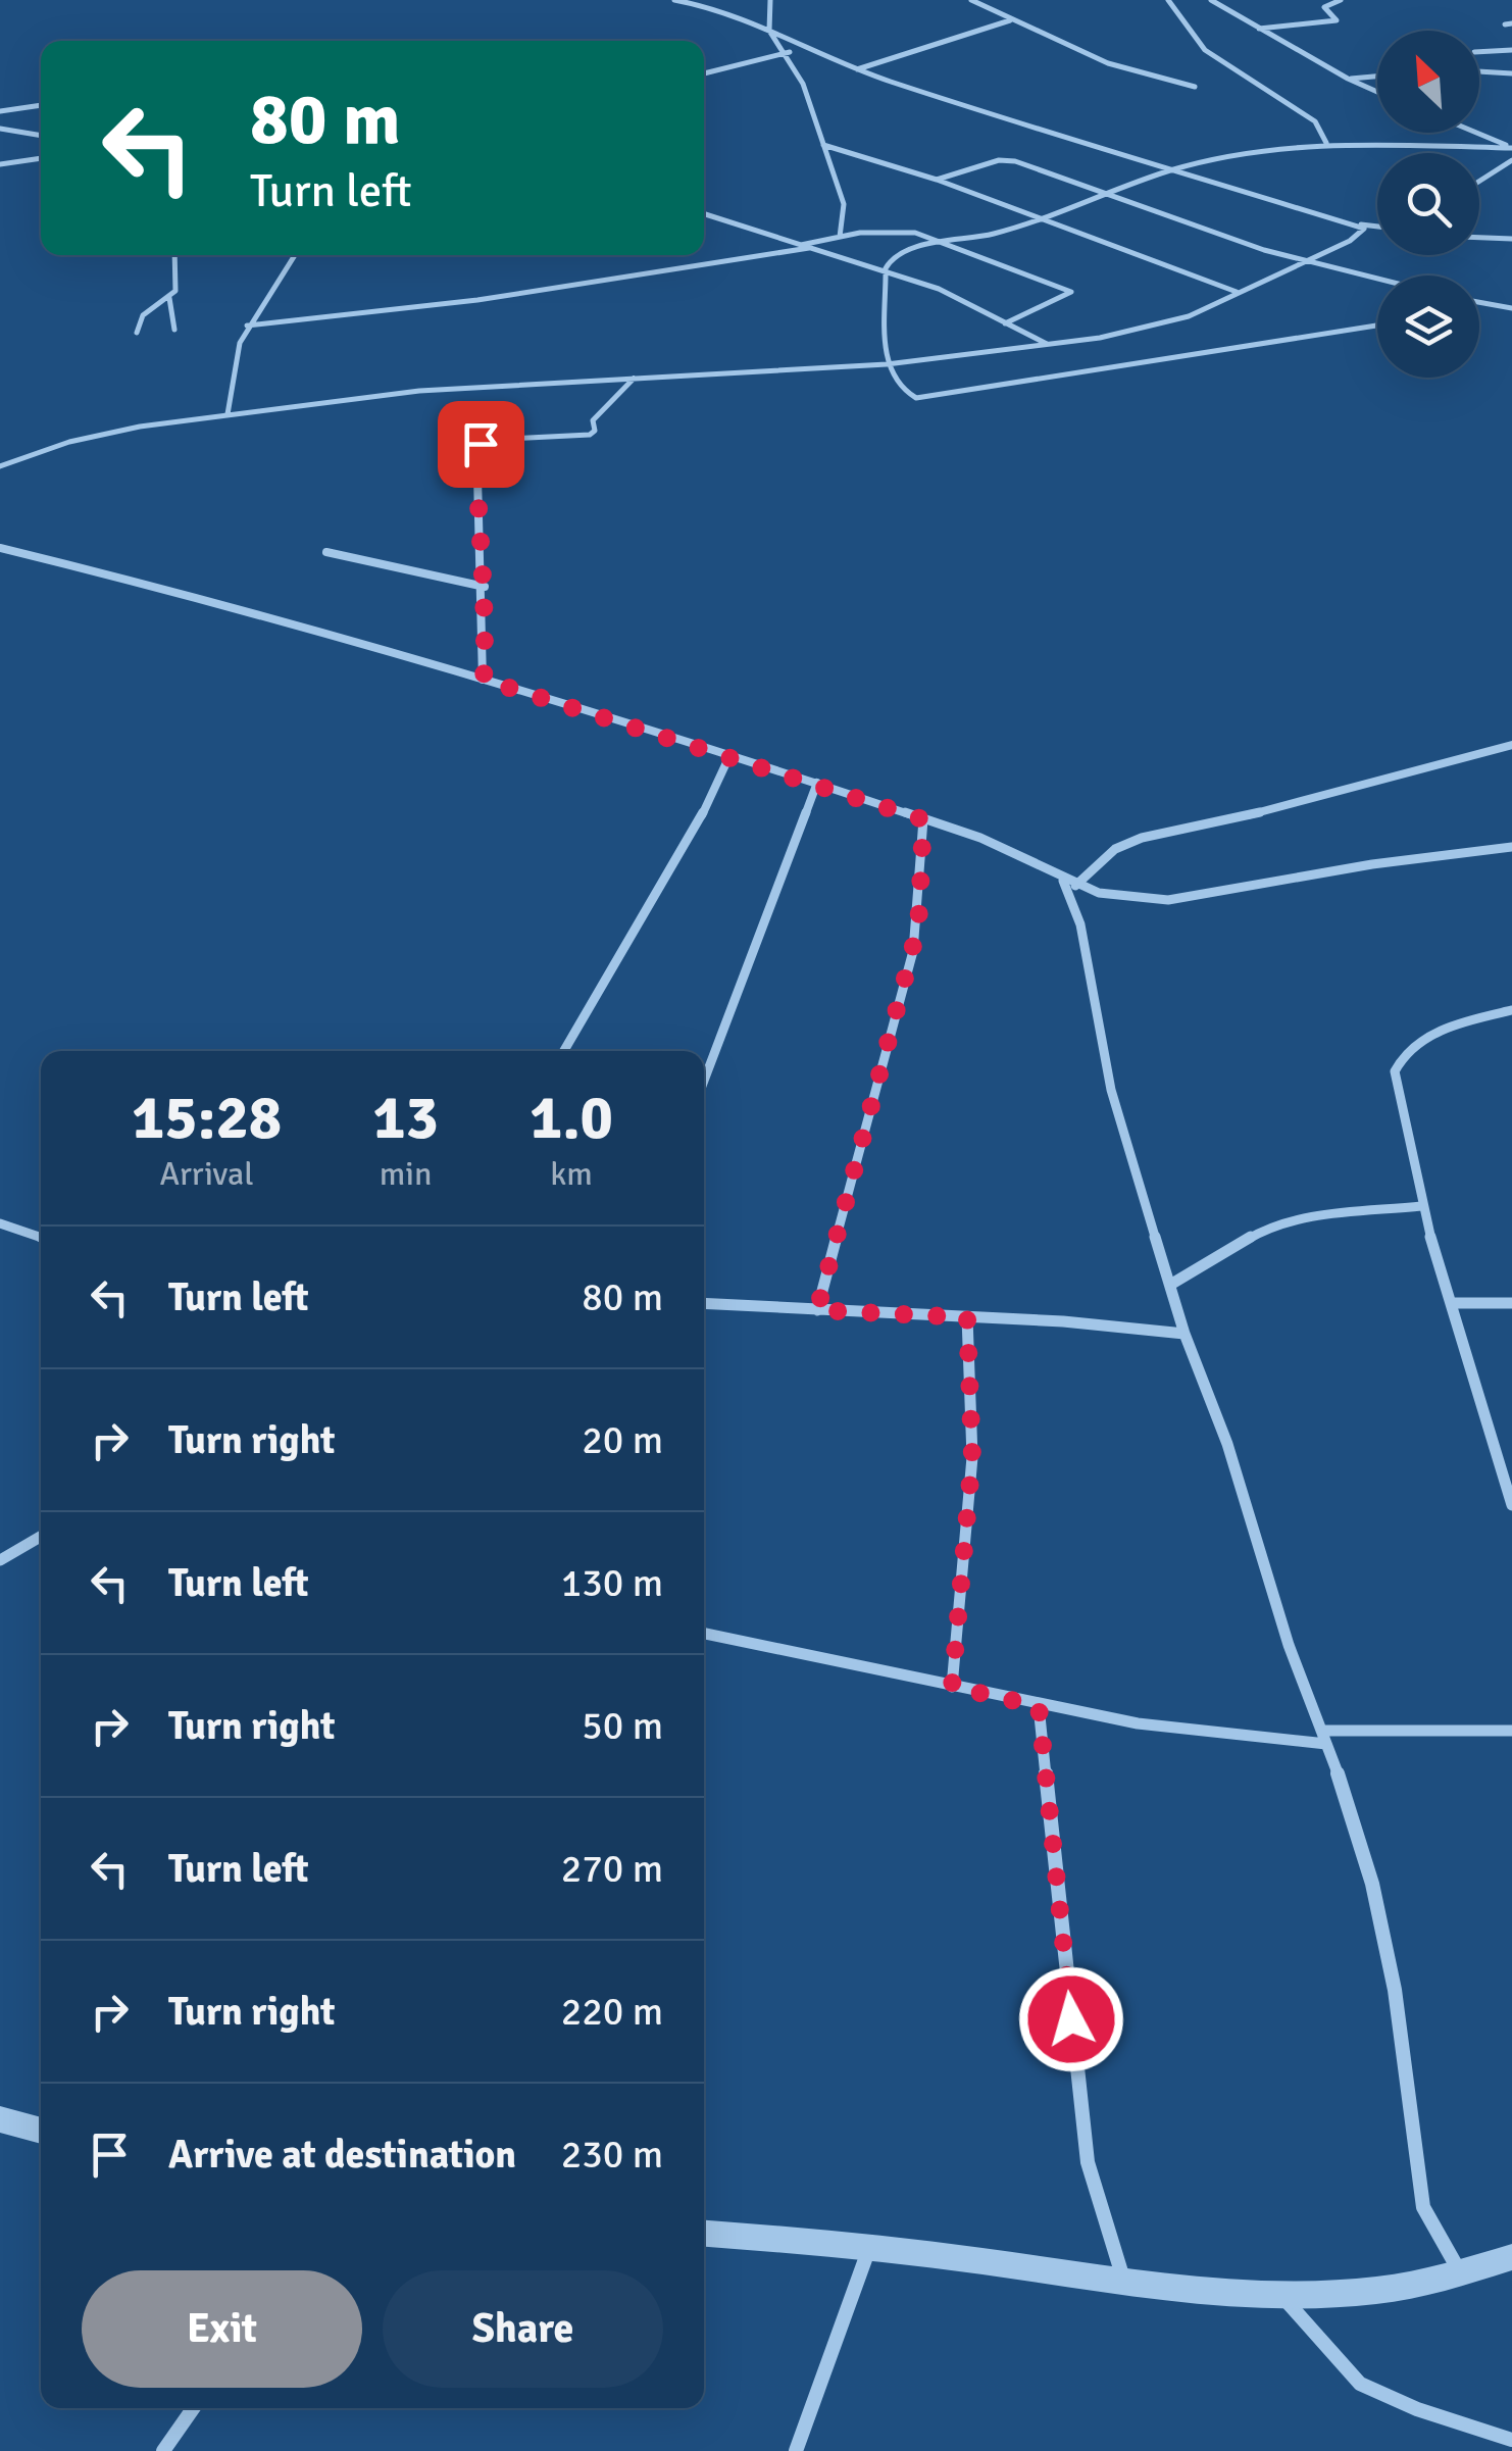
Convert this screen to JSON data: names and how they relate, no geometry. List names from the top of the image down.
{
  "north": "top left",
  "page": {
    "turn": ["80 m", "Turn left"],
    "eta": [
      "15:28",
      "Arrival",
      "13",
      "min",
      "1.0",
      "km"
    ],
    "list": [
      {
        "name": "Turn left",
        "value": "80 m"
      },
      {
        "name": "Turn right",
        "value": "20 m"
      },
      {
        "name": "Turn left",
        "value": "130 m"
      },
      {
        "name": "Turn right",
        "value": "50 m"
      },
      {
        "name": "Turn left",
        "value": "270 m"
      },
      {
        "name": "Turn right",
        "value": "220 m"
      },
      {
        "name": "Arrive at destination",
        "value": "230 m"
      }
    ],
    "buttons": ["Exit", "Share"]
  }
}
